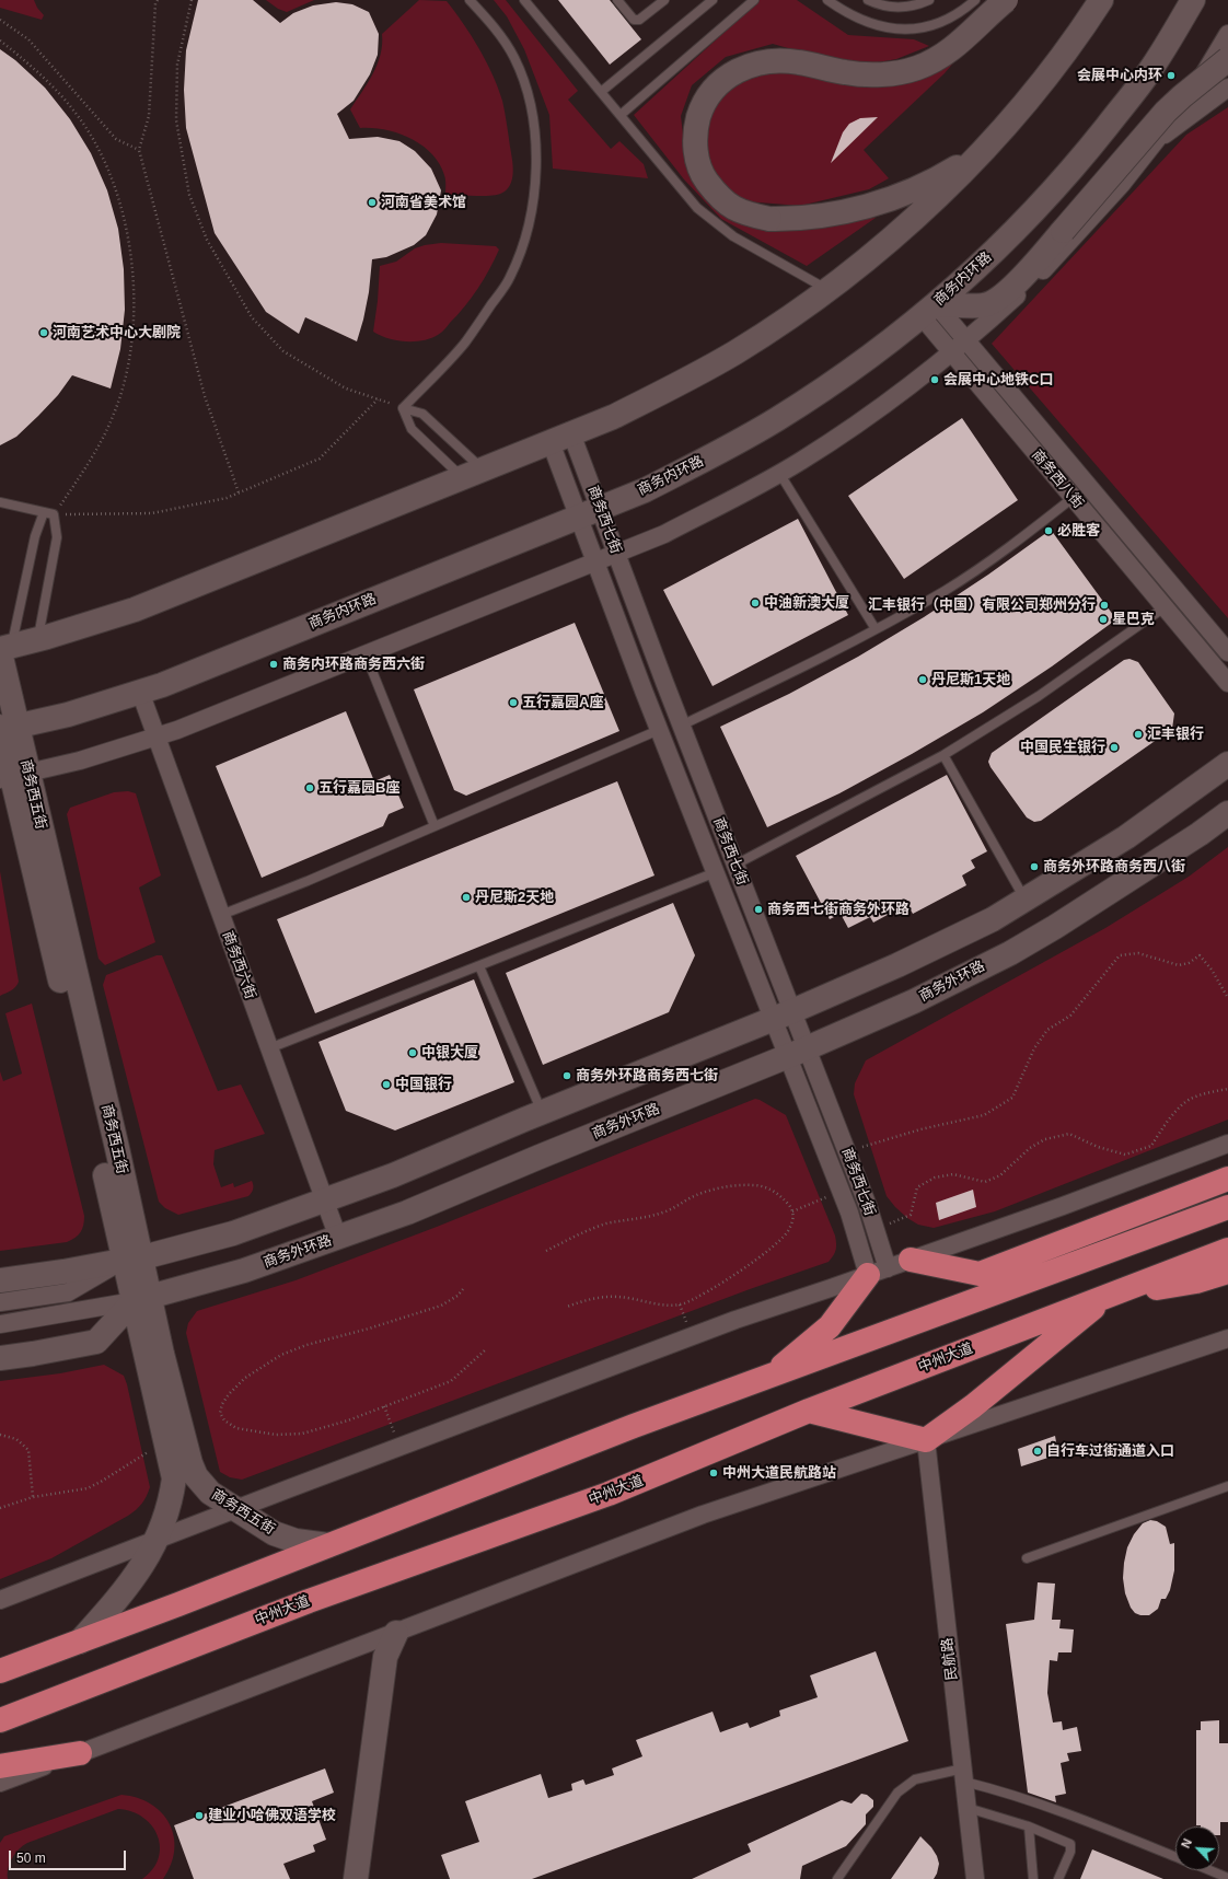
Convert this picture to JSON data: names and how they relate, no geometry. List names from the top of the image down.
{
  "streets": {
    "highway": ["中州大道"],
    "street": [
      "商务内环路",
      "商务西八街",
      "商务西七街",
      "商务西五街",
      "商务西六街",
      "商务外环路",
      "民航路"
    ]
  },
  "crossings": [
    ["商务内环路", "商务西八街"],
    ["商务内环路", "商务西七街"],
    ["商务内环路", "商务西五街"],
    ["商务内环路", "商务西六街"],
    ["商务西七街", "商务外环路"],
    ["商务西五街", "商务外环路"],
    ["商务西六街", "商务外环路"]
  ],
  "places": [
    "会展中心内环",
    "河南省美术馆",
    "河南艺术中心大剧院",
    "会展中心地铁C口",
    "必胜客",
    "中油新澳大厦",
    "汇丰银行（中国）有限公司郑州分行",
    "星巴克",
    "商务内环路商务西六街",
    "丹尼斯1天地",
    "五行嘉园A座",
    "汇丰银行",
    "中国民生银行",
    "五行嘉园B座",
    "商务外环路商务西八街",
    "丹尼斯2天地",
    "商务西七街商务外环路",
    "中银大厦",
    "商务外环路商务西七街",
    "中国银行",
    "自行车过街通道入口",
    "中州大道民航路站",
    "建业小哈佛双语学校"
  ],
  "scale_bar": "50 m",
  "north": "top left"
}
